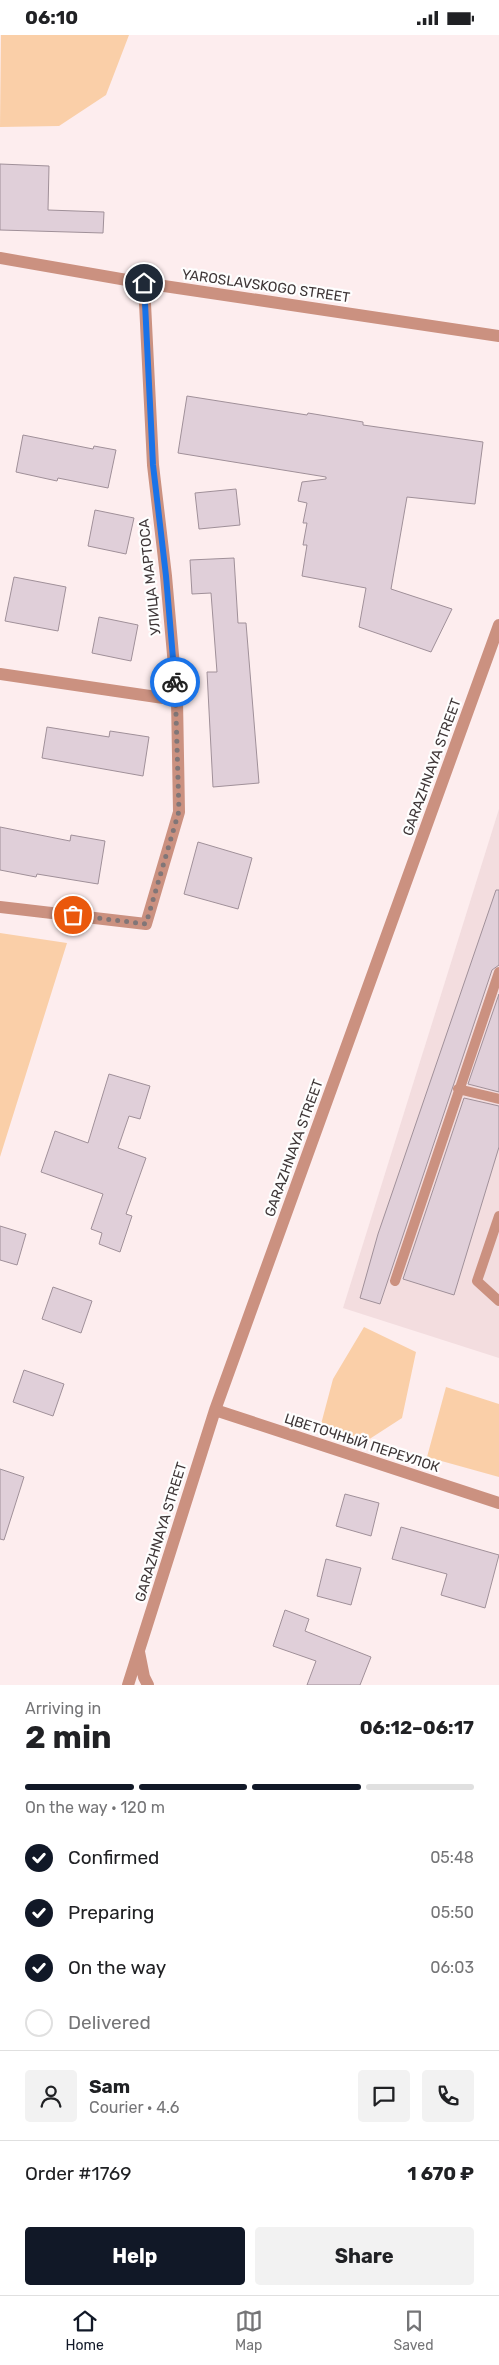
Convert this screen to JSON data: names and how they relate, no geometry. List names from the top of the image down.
{
  "streets": {
    "street": [
      "YAROSLAVSKOGO STREET",
      "УЛИЦА МАРТОСА",
      "GARAZHNAYA STREET",
      "ЦВЕТОЧНЫЙ ПЕРЕУЛОК"
    ]
  },
  "crossings": [
    ["YAROSLAVSKOGO STREET", "УЛИЦА МАРТОСА"],
    ["GARAZHNAYA STREET", "ЦВЕТОЧНЫЙ ПЕРЕУЛОК"]
  ],
  "page": {
    "status": "06:10",
    "heading": ["2 min", "Arriving in", "06:12–06:17"],
    "panel": [
      "Sam",
      "Courier · 4.6",
      "Order #1769",
      "1 670 ₽"
    ],
    "bar": "On the way · 120 m",
    "list": [
      ["Confirmed", "05:48"],
      ["Preparing", "05:50"],
      ["On the way", "06:03"],
      "Delivered"
    ],
    "buttons": ["Help", "Share"],
    "tabs": ["Home", "Map", "Saved"]
  }
}
